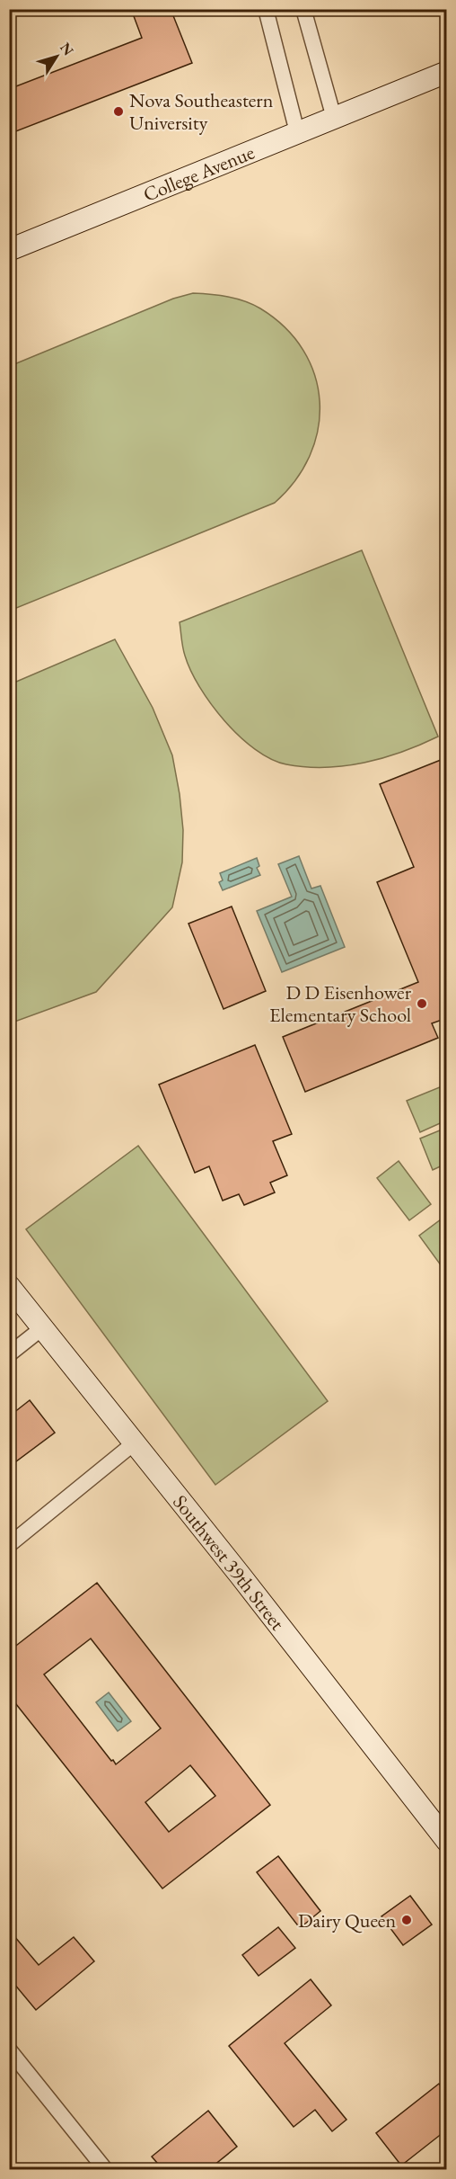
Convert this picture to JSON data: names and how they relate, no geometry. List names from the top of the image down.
{
  "streets": {
    "street": ["College Avenue", "Southwest 39th Street"]
  },
  "places": ["Nova Southeastern University", "D D Eisenhower Elementary School", "Dairy Queen"],
  "north": "top right"
}
